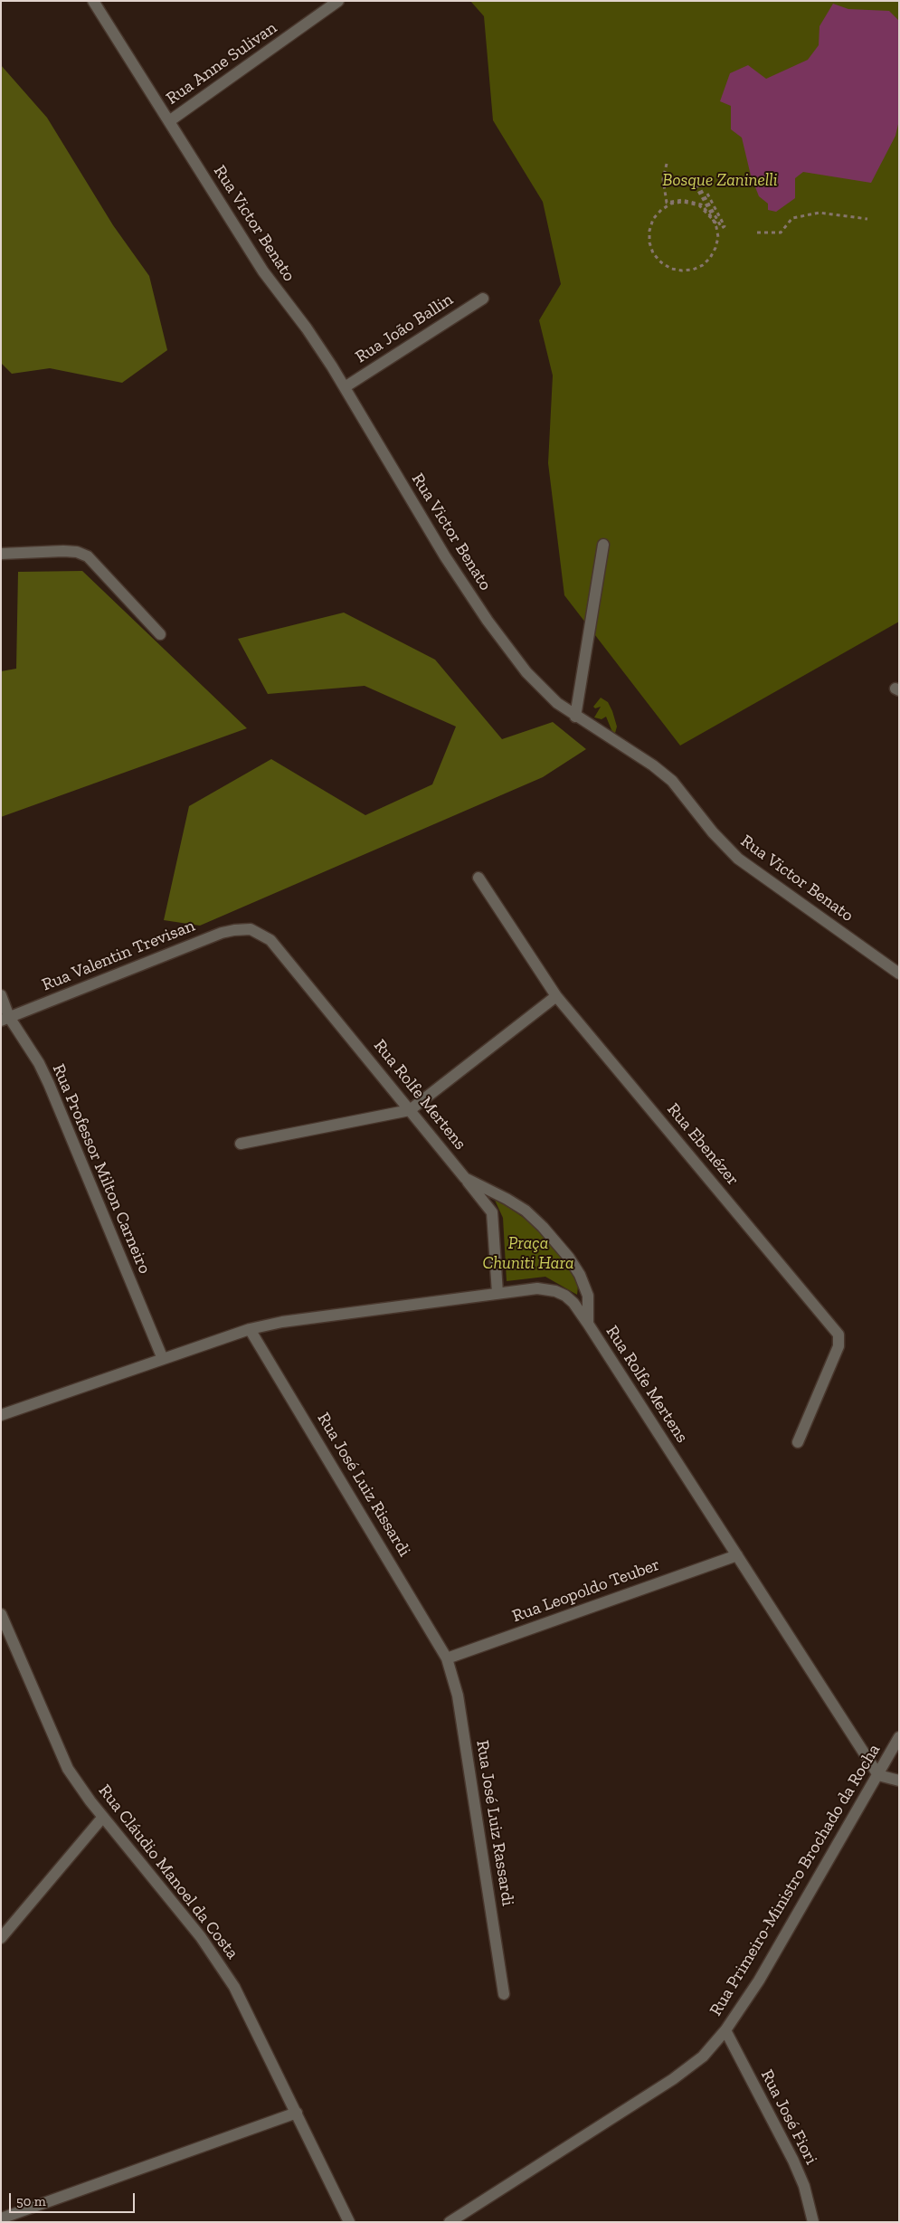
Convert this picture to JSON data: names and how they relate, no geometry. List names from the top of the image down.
{
  "streets": {
    "street": [
      "Rua Anne Sulivan",
      "Rua Victor Benato",
      "Rua João Ballin",
      "Rua Valentin Trevisan",
      "Rua Rolfe Mertens",
      "Rua Ebenézer",
      "Rua Professor Milton Carneiro",
      "Rua José Luiz Rissardi",
      "Rua Leopoldo Teuber",
      "Rua José Luiz Rassardi",
      "Rua Cláudio Manoel da Costa",
      "Rua Primeiro-Ministro Brochado da Rocha",
      "Rua José Fiori"
    ]
  },
  "crossings": [
    ["Rua Anne Sulivan", "Rua Victor Benato"],
    ["Rua Victor Benato", "Rua João Ballin"],
    ["Rua Valentin Trevisan", "Rua Rolfe Mertens"],
    ["Rua Valentin Trevisan", "Rua Professor Milton Carneiro"],
    ["Rua Rolfe Mertens", "Rua Leopoldo Teuber"],
    ["Rua Rolfe Mertens", "Rua Primeiro-Ministro Brochado da Rocha"],
    ["Rua José Luiz Rissardi", "Rua Leopoldo Teuber"],
    ["Rua José Luiz Rissardi", "Rua José Luiz Rassardi"],
    ["Rua Leopoldo Teuber", "Rua José Luiz Rassardi"],
    ["Rua Primeiro-Ministro Brochado da Rocha", "Rua José Fiori"]
  ],
  "parks": ["Bosque Zaninelli", "Praça Chuniti Hara"],
  "scale_bar": "50 m"
}
